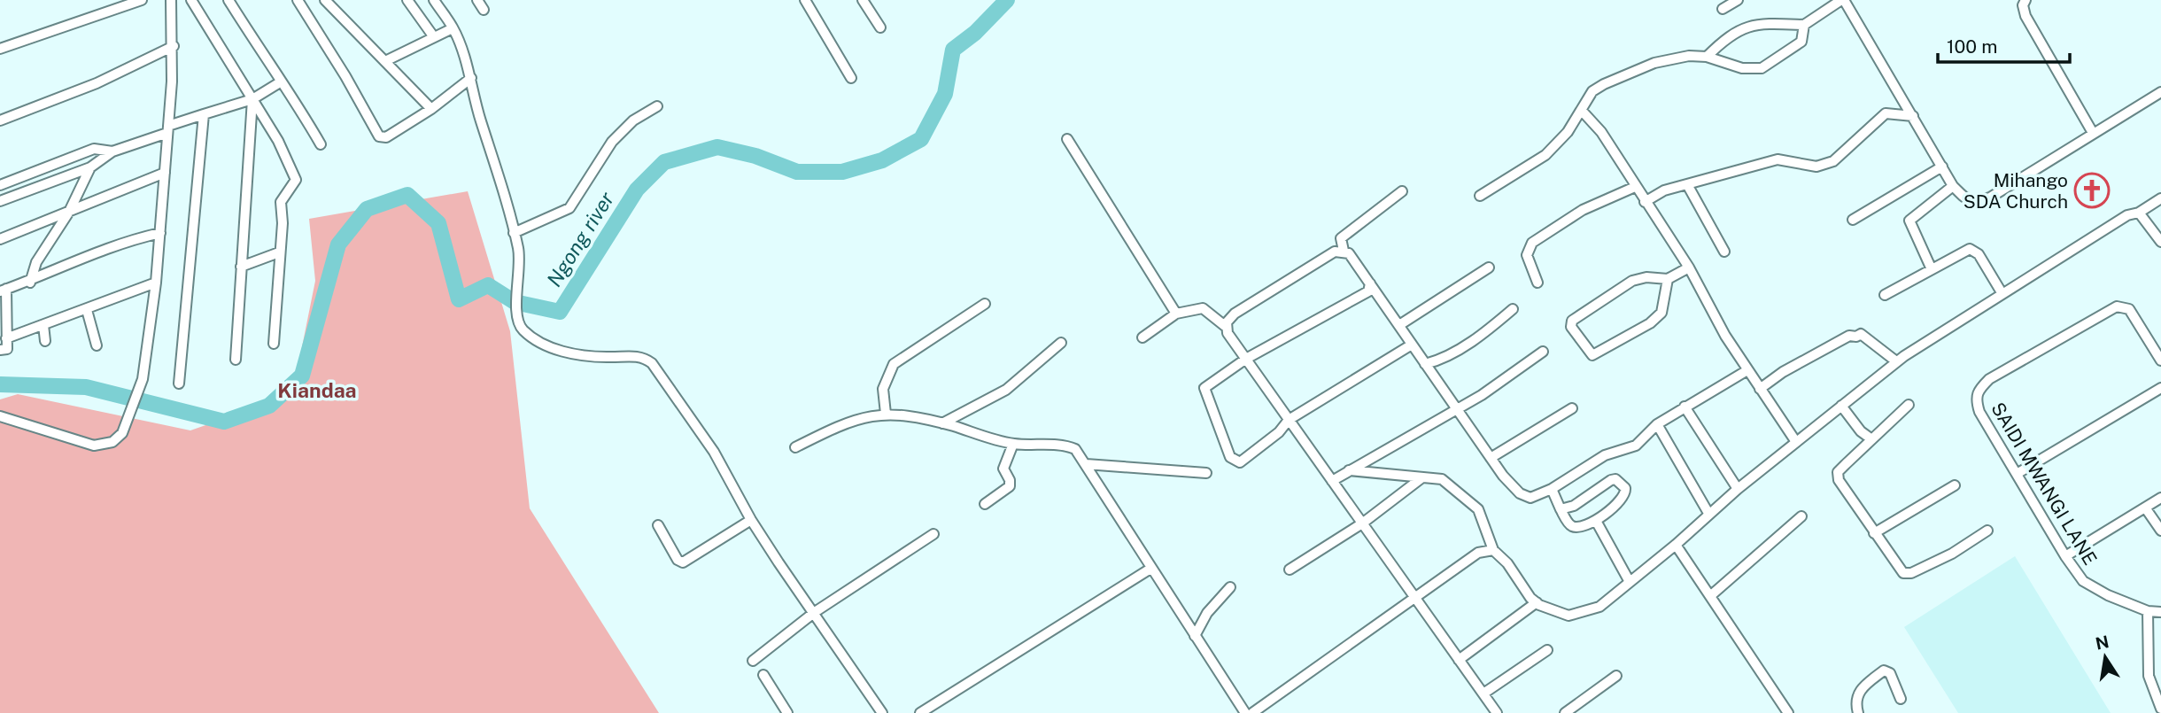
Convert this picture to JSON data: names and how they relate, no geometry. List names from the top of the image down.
{
  "streets": {
    "street": ["SAIDI MWANGI LANE"]
  },
  "districts": ["Kiandaa"],
  "water": ["Ngong river"],
  "places": {
    "church": ["Mihango SDA Church"]
  },
  "scale_bar": "100 m",
  "north": "top"
}
